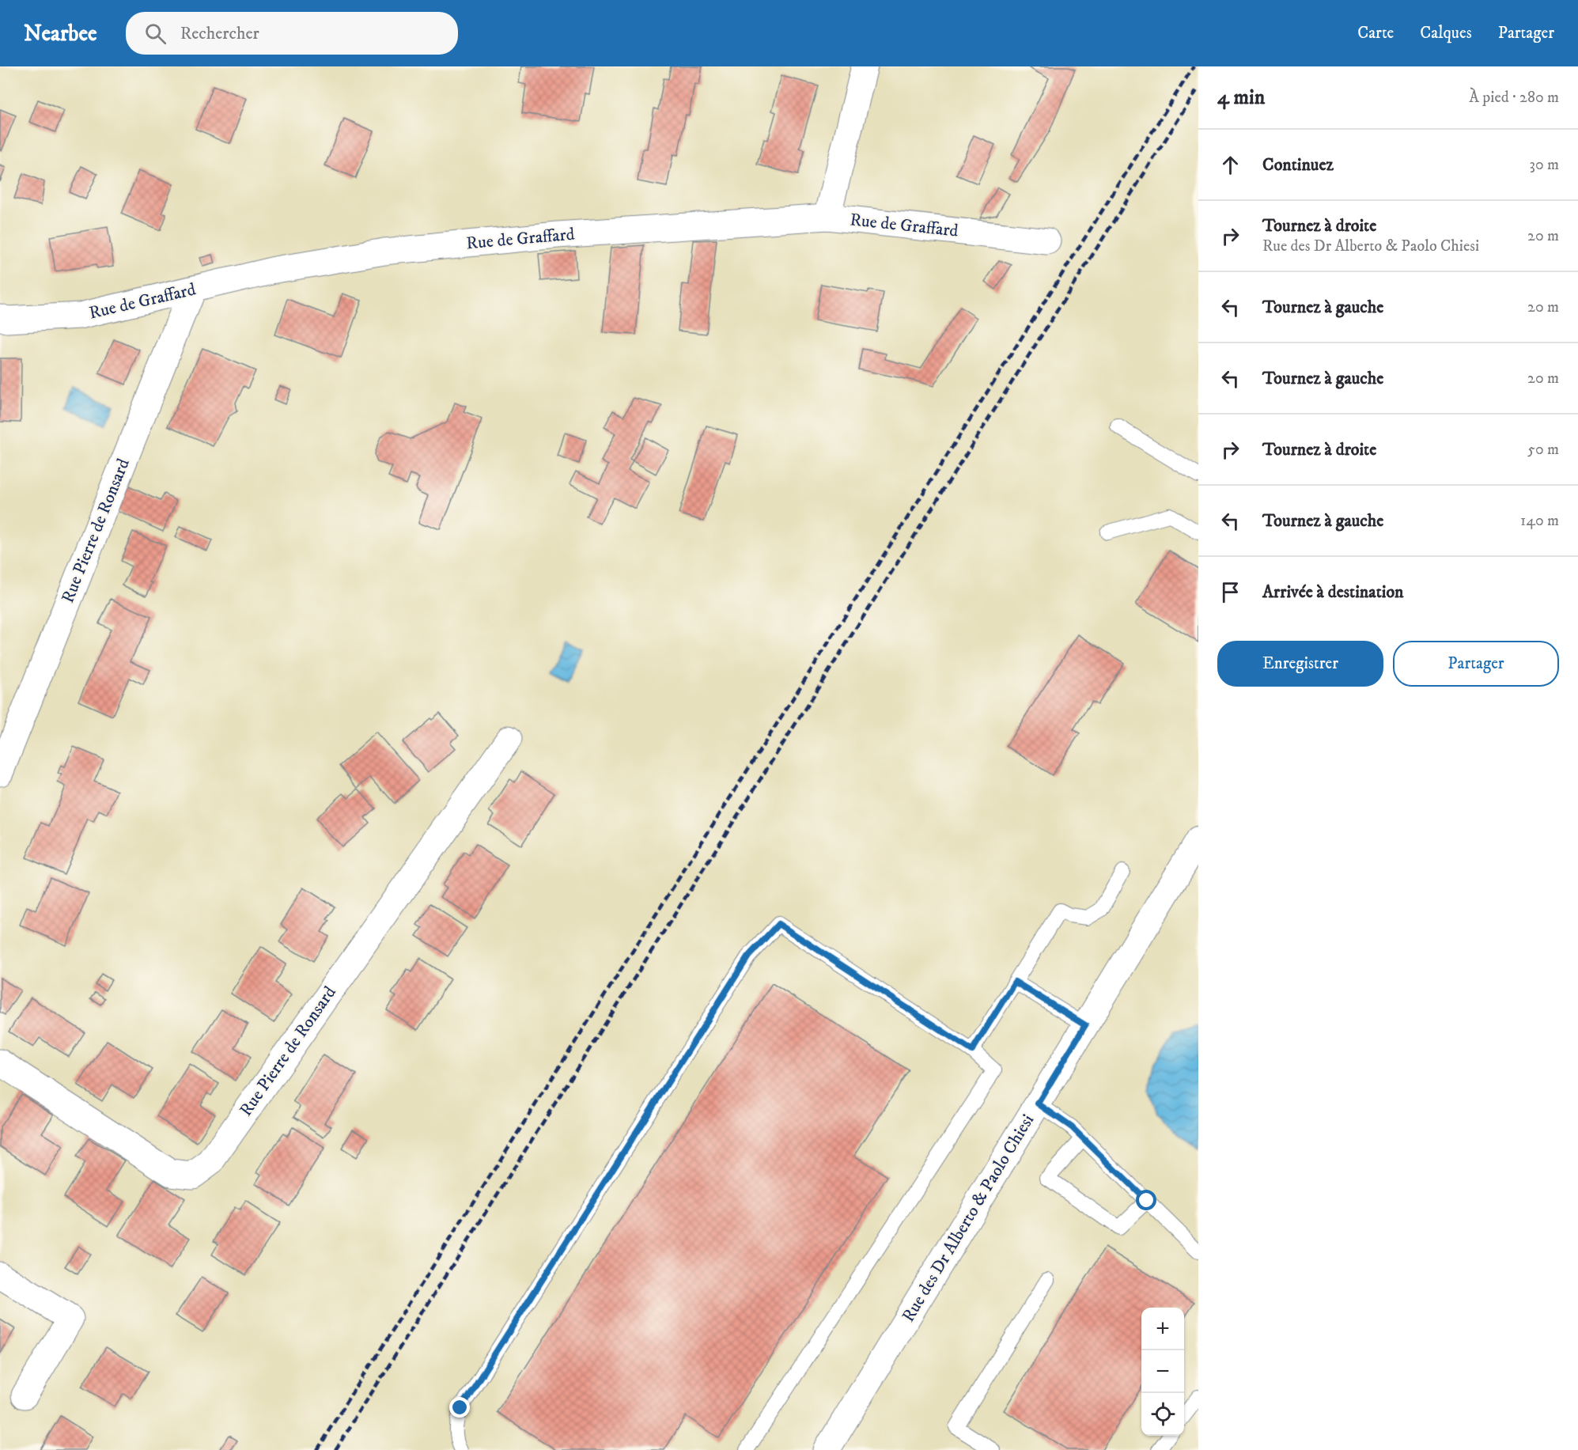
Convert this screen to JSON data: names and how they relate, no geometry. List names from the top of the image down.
{
  "streets": {
    "street": ["Rue de Graffard", "Rue Pierre de Ronsard", "Rue des Dr Alberto & Paolo Chiesi"]
  },
  "crossings": [
    ["Rue de Graffard", "Rue Pierre de Ronsard"]
  ],
  "page": {
    "header": "Nearbee",
    "search": "Rechercher",
    "nav": ["Carte", "Calques", "Partager"],
    "heading": ["4 min", "À pied · 280 m"],
    "list": [
      ["Continuez", "30 m"],
      ["Tournez à droite", "Rue des Dr Alberto & Paolo Chiesi", "20 m"],
      ["Tournez à gauche", "20 m"],
      ["Tournez à gauche", "20 m"],
      ["Tournez à droite", "50 m"],
      ["Tournez à gauche", "140 m"],
      "Arrivée à destination"
    ],
    "buttons": ["Enregistrer", "Partager"],
    "map_buttons": ["+", "−"]
  }
}
